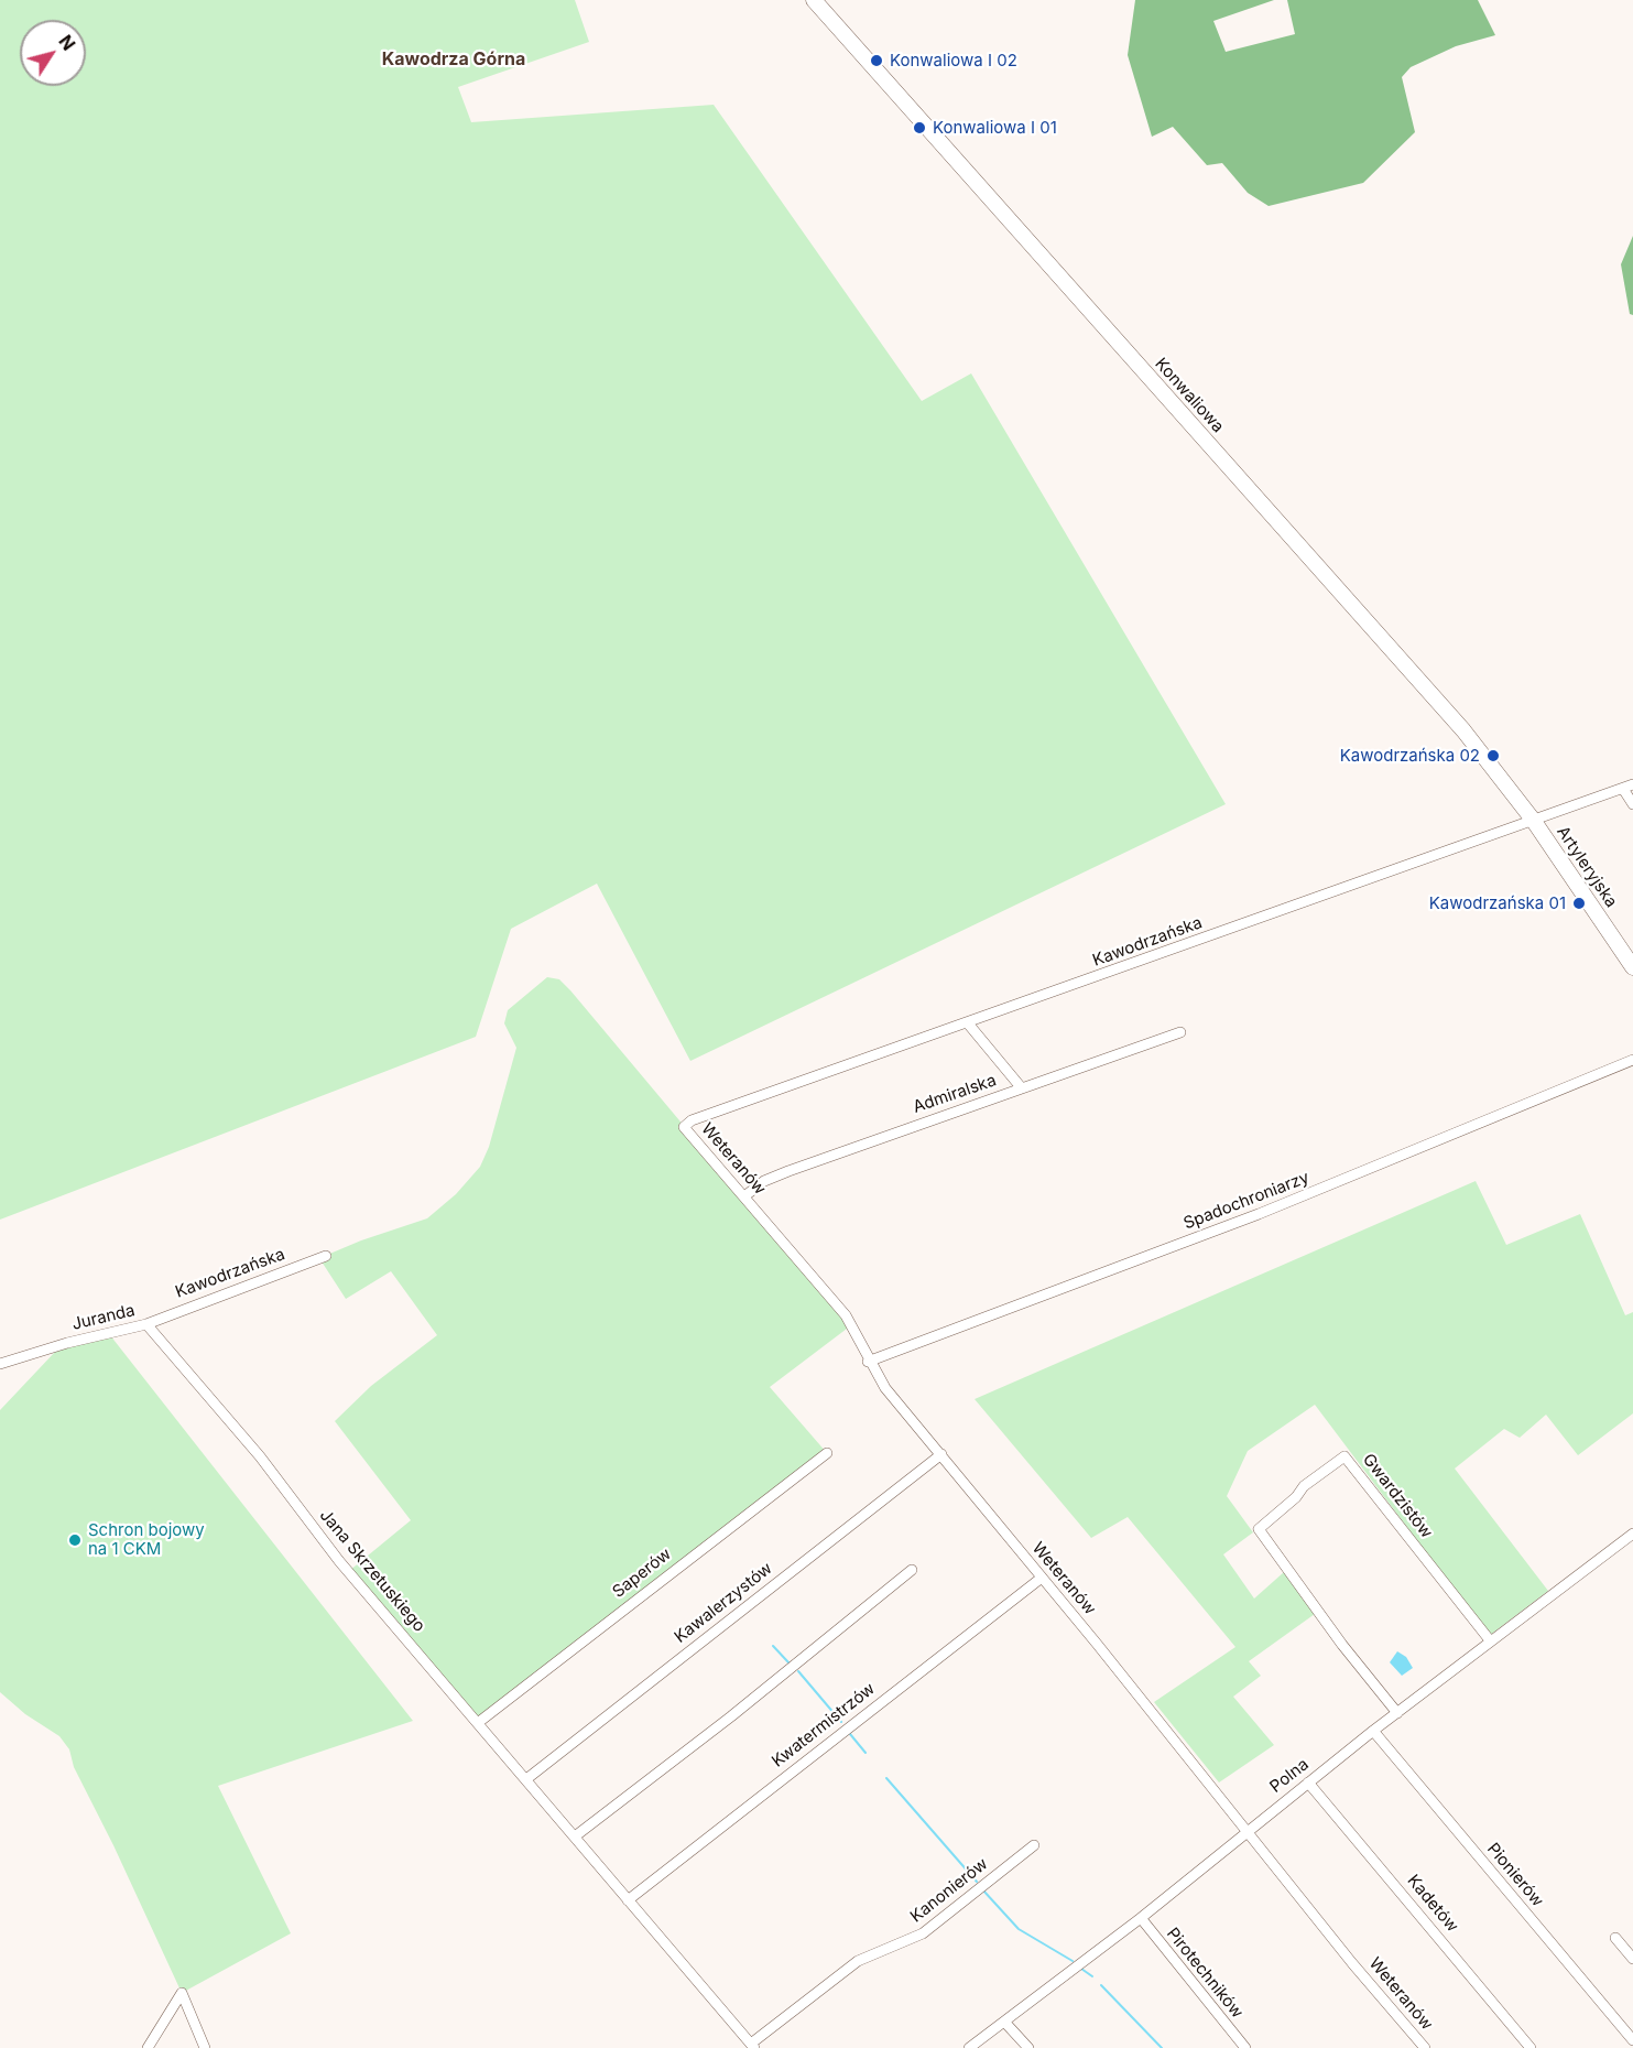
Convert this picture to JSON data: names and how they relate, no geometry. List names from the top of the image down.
{
  "streets": {
    "street": [
      "Konwaliowa",
      "Artyleryjska",
      "Kawodrzańska",
      "Admiralska",
      "Weteranów",
      "Spadochroniarzy",
      "Juranda",
      "Gwardzistów",
      "Jana Skrzetuskiego",
      "Saperów",
      "Kawalerzystów",
      "Kwatermistrzów",
      "Polna",
      "Pionierów",
      "Kanonierów",
      "Kadetów",
      "Pirotechników"
    ]
  },
  "crossings": [
    ["Konwaliowa", "Artyleryjska"],
    ["Konwaliowa", "Kawodrzańska"],
    ["Artyleryjska", "Kawodrzańska"],
    ["Kawodrzańska", "Weteranów"],
    ["Kawodrzańska", "Juranda"],
    ["Kawodrzańska", "Jana Skrzetuskiego"],
    ["Admiralska", "Weteranów"],
    ["Weteranów", "Spadochroniarzy"],
    ["Weteranów", "Kawalerzystów"],
    ["Weteranów", "Kwatermistrzów"],
    ["Weteranów", "Polna"],
    ["Juranda", "Jana Skrzetuskiego"],
    ["Gwardzistów", "Polna"],
    ["Jana Skrzetuskiego", "Saperów"],
    ["Jana Skrzetuskiego", "Kawalerzystów"],
    ["Jana Skrzetuskiego", "Kwatermistrzów"],
    ["Jana Skrzetuskiego", "Kanonierów"],
    ["Polna", "Pionierów"],
    ["Polna", "Kadetów"],
    ["Polna", "Pirotechników"]
  ],
  "districts": ["Kawodrza Górna"],
  "places": [
    "Konwaliowa I 02",
    "Konwaliowa I 01",
    "Kawodrzańska 02",
    "Kawodrzańska 01",
    "Schron bojowy na 1 CKM"
  ],
  "north": "top right"
}
